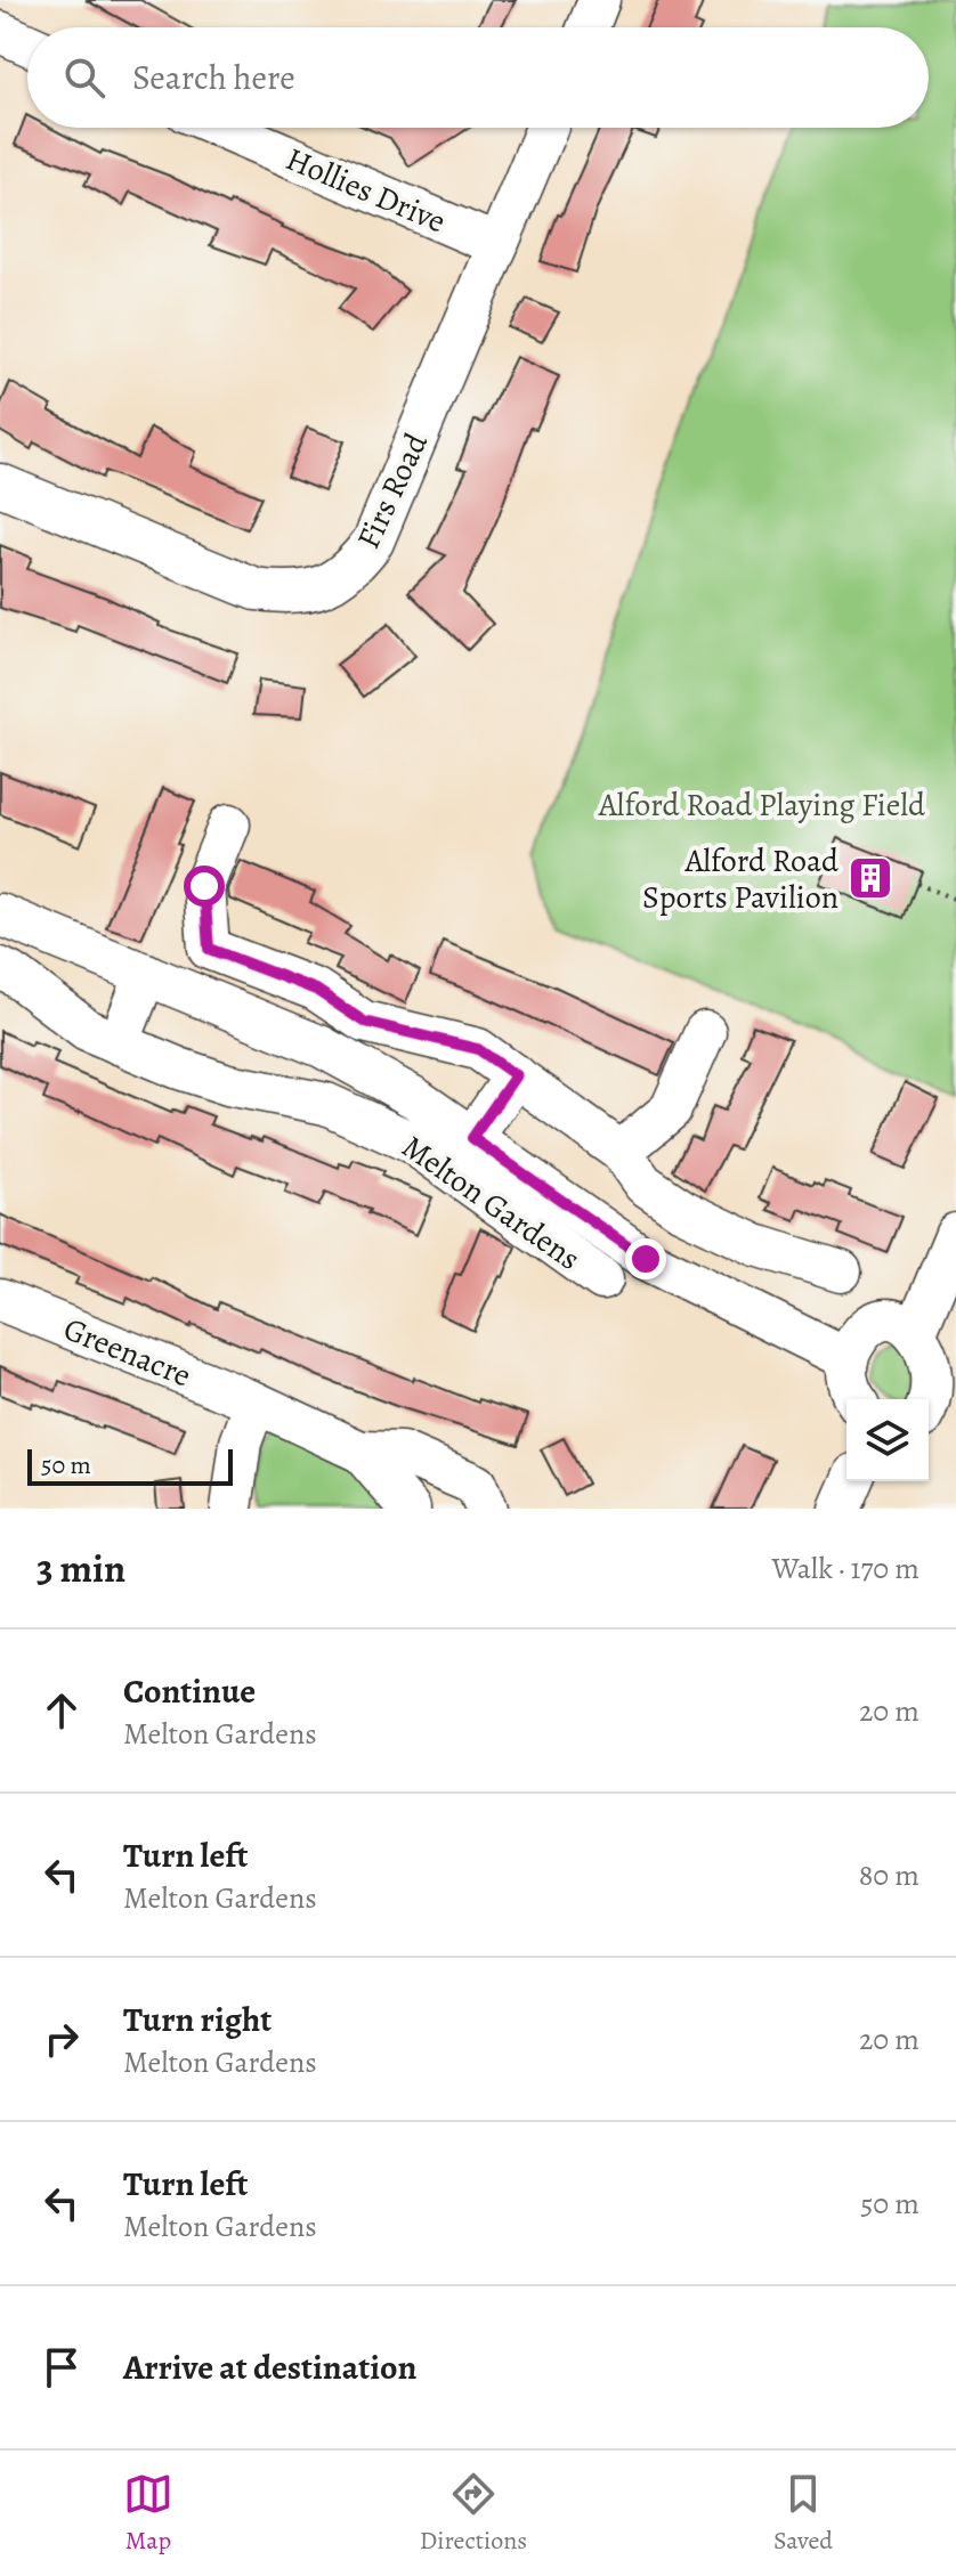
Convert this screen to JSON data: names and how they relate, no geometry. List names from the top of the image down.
{
  "streets": {
    "street": [
      "Hollies Drive",
      "Firs Road",
      "Melton Gardens",
      "Greenacre"
    ]
  },
  "crossings": [
    ["Hollies Drive", "Firs Road"]
  ],
  "parks": ["Alford Road Playing Field"],
  "places": {
    "building": ["Alford Road Sports Pavilion"]
  },
  "scale_bar": "50 m",
  "page": {
    "search": "Search here",
    "scale": "50 m",
    "heading": ["3 min", "Walk · 170 m"],
    "list": [
      ["Continue", "Melton Gardens", "20 m"],
      ["Turn left", "Melton Gardens", "80 m"],
      ["Turn right", "Melton Gardens", "20 m"],
      ["Turn left", "Melton Gardens", "50 m"],
      "Arrive at destination"
    ],
    "nav": ["Map", "Directions", "Saved"]
  }
}
